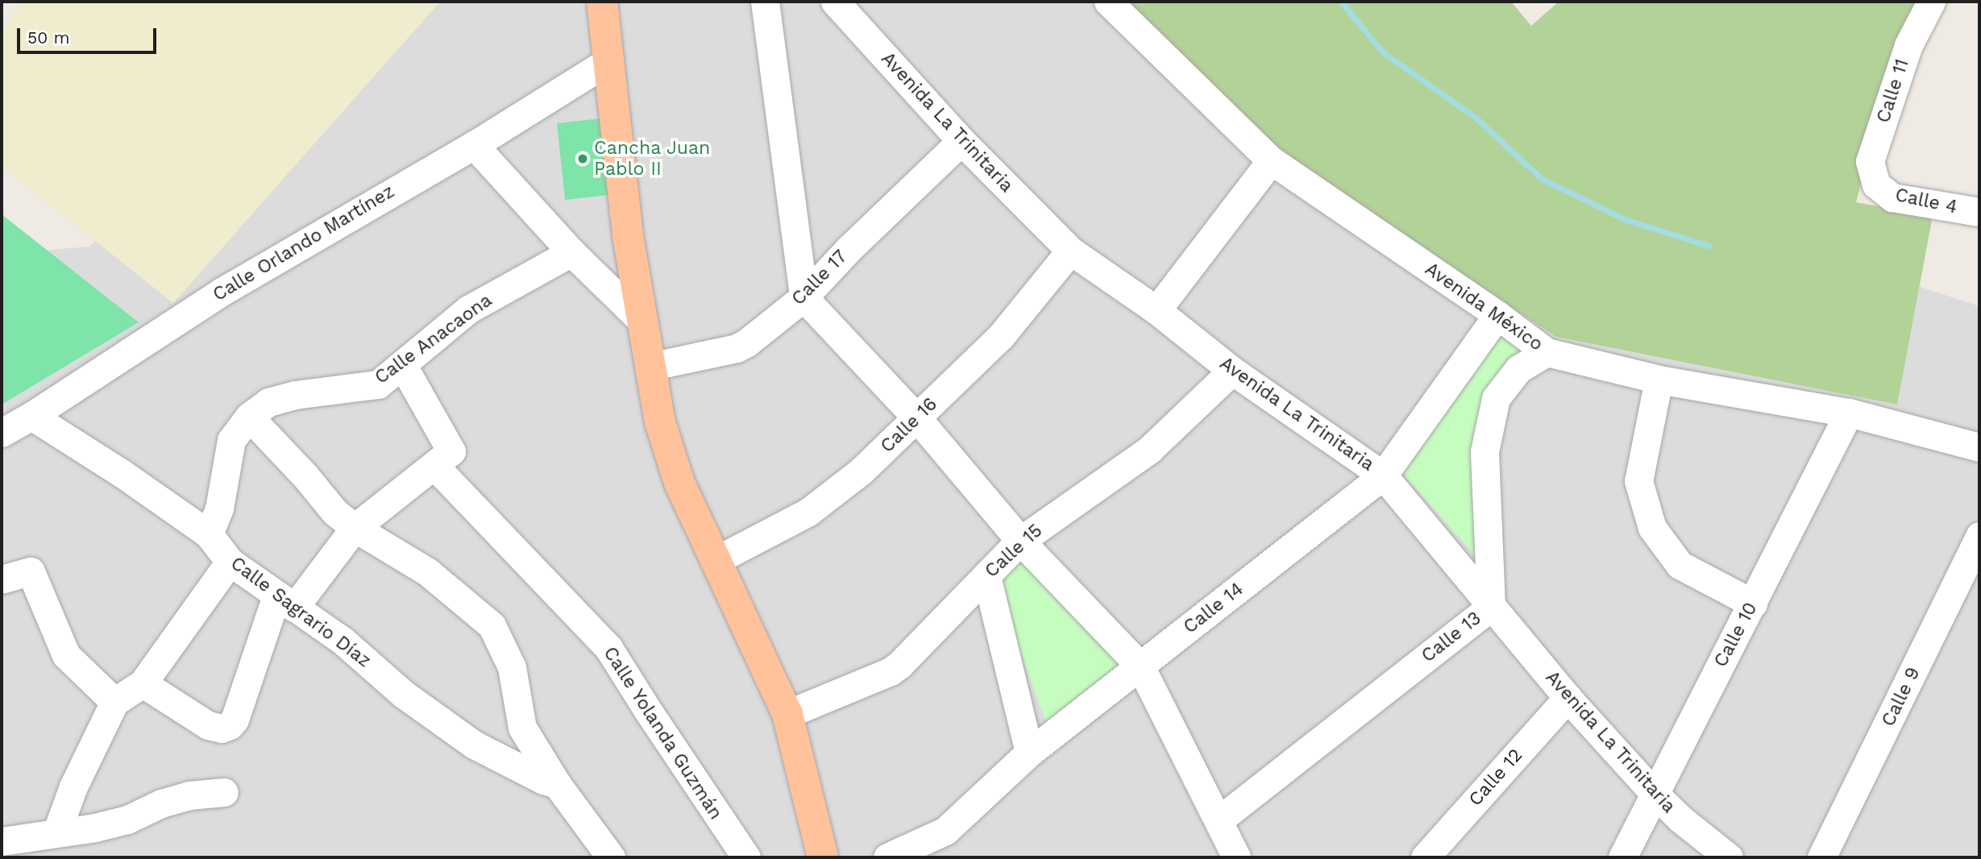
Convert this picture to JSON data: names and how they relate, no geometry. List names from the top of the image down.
{
  "streets": {
    "street": [
      "Calle 11",
      "Avenida La Trinitaria",
      "Calle 4",
      "Calle Orlando Martínez",
      "Calle 17",
      "Avenida México",
      "Calle Anacaona",
      "Calle 16",
      "Calle 15",
      "Calle 14",
      "Calle Sagrario Díaz",
      "Calle 10",
      "Calle 13",
      "Calle 9",
      "Calle Yolanda Guzmán",
      "Calle 12"
    ]
  },
  "crossings": [
    ["Calle 11", "Calle 4"],
    ["Avenida La Trinitaria", "Calle 17"],
    ["Avenida La Trinitaria", "Calle 16"],
    ["Avenida La Trinitaria", "Calle 15"],
    ["Avenida La Trinitaria", "Calle 14"],
    ["Avenida La Trinitaria", "Calle 10"],
    ["Avenida La Trinitaria", "Calle 13"],
    ["Avenida La Trinitaria", "Calle 12"],
    ["Calle Orlando Martínez", "Calle Sagrario Díaz"],
    ["Avenida México", "Calle 14"],
    ["Avenida México", "Calle 10"],
    ["Avenida México", "Calle 13"],
    ["Calle Anacaona", "Calle Sagrario Díaz"]
  ],
  "places": ["Cancha Juan Pablo II"],
  "scale_bar": "50 m"
}
